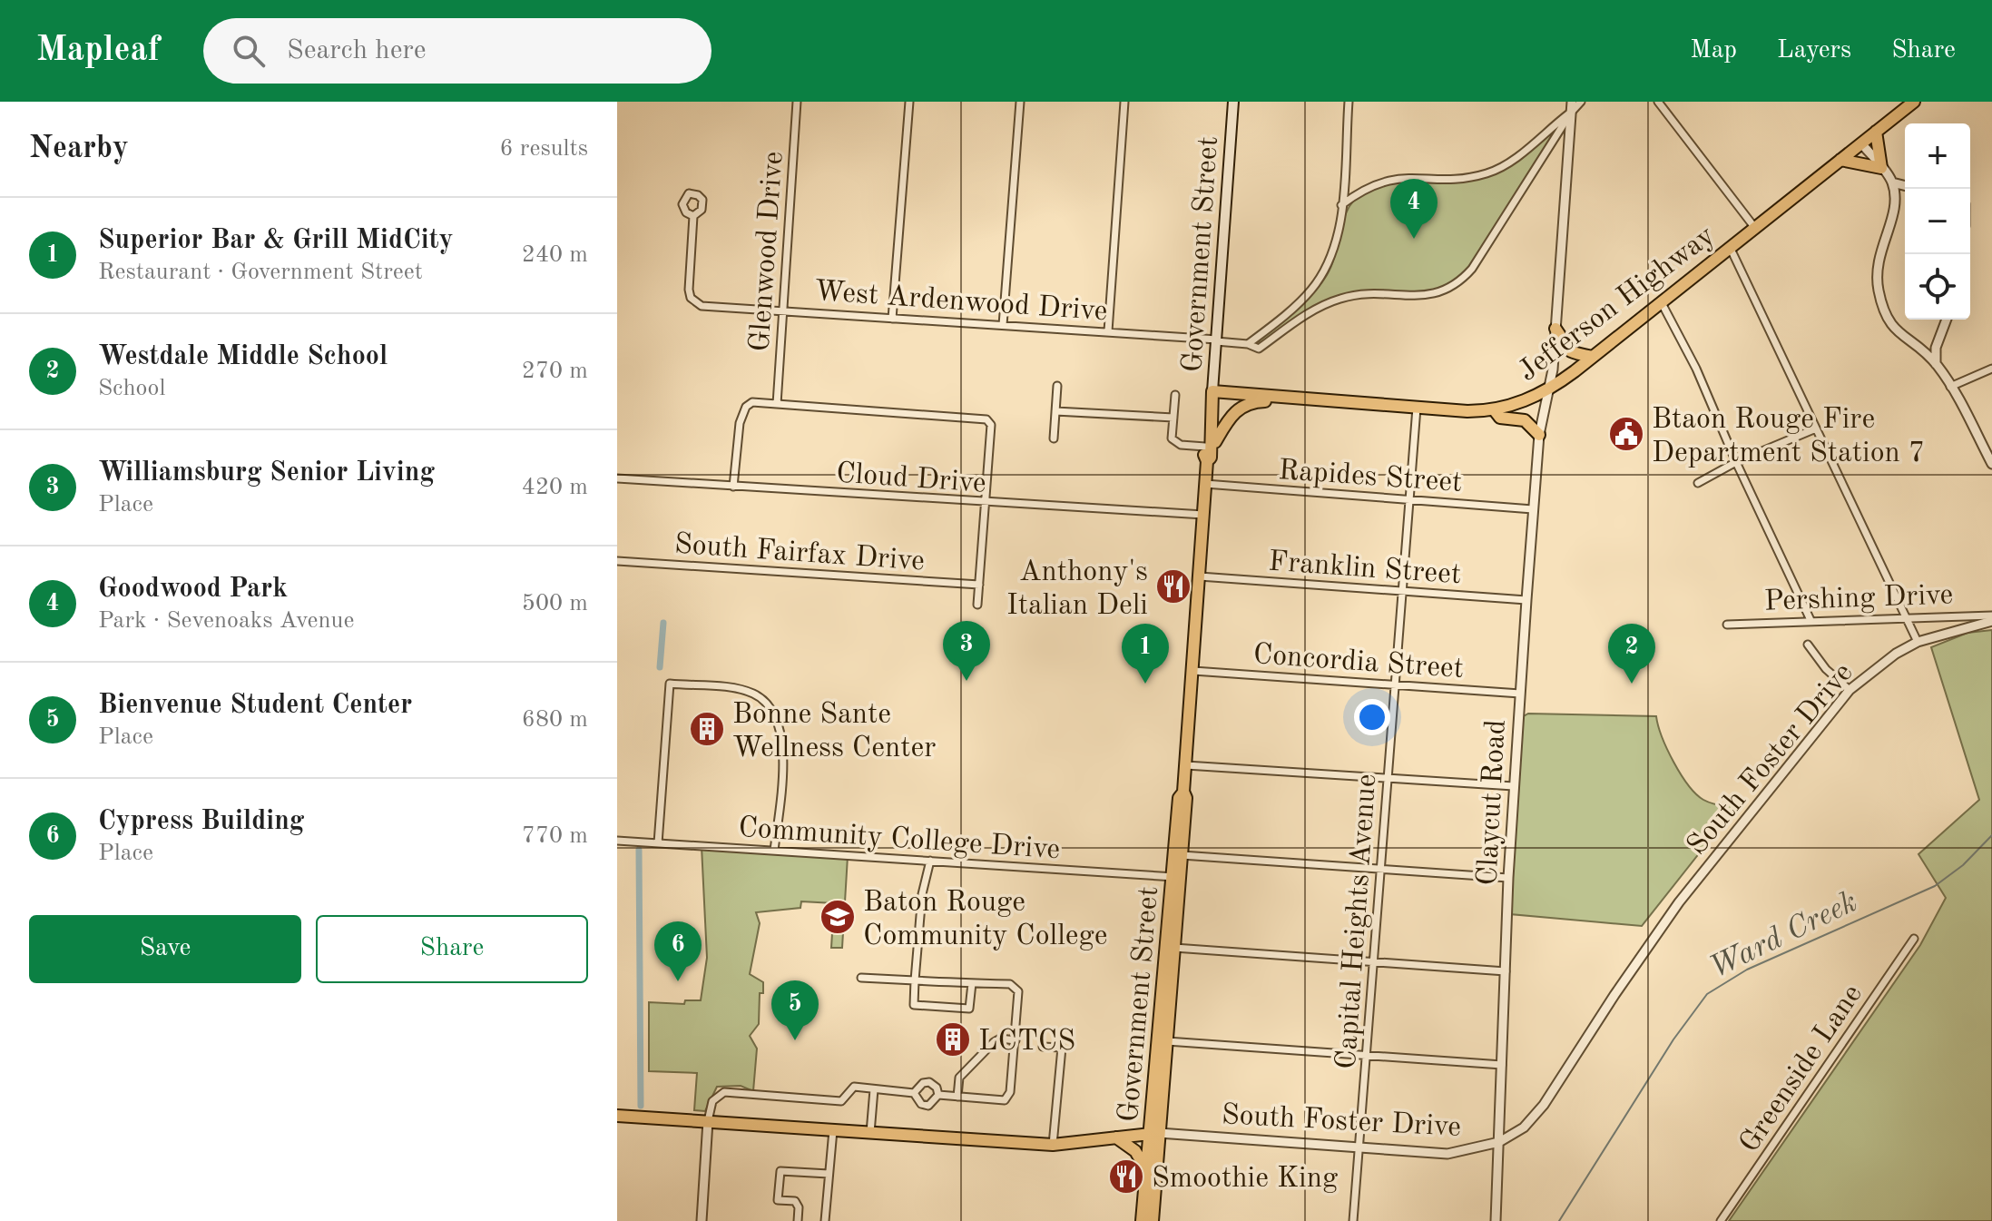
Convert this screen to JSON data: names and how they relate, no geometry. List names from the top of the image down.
{
  "streets": {
    "main road": ["Government Street", "Jefferson Highway", "South Foster Drive"],
    "street": [
      "Glenwood Drive",
      "West Ardenwood Drive",
      "Rapides Street",
      "Cloud Drive",
      "South Fairfax Drive",
      "Franklin Street",
      "Pershing Drive",
      "Concordia Street",
      "Claycut Road",
      "Community College Drive",
      "Capital Heights Avenue",
      "Greenside Lane"
    ]
  },
  "crossings": [
    ["Glenwood Drive", "West Ardenwood Drive"],
    ["Government Street", "West Ardenwood Drive"],
    ["Government Street", "Jefferson Highway"],
    ["Government Street", "Rapides Street"],
    ["Government Street", "Cloud Drive"],
    ["Government Street", "Franklin Street"],
    ["Government Street", "Concordia Street"],
    ["Government Street", "South Foster Drive"],
    ["Government Street", "Community College Drive"],
    ["West Ardenwood Drive", "Claycut Road"],
    ["Jefferson Highway", "Claycut Road"],
    ["Jefferson Highway", "Capital Heights Avenue"],
    ["Rapides Street", "Claycut Road"],
    ["Rapides Street", "Capital Heights Avenue"],
    ["Franklin Street", "Claycut Road"],
    ["Franklin Street", "Capital Heights Avenue"],
    ["Concordia Street", "Claycut Road"],
    ["Concordia Street", "Capital Heights Avenue"],
    ["South Foster Drive", "Claycut Road"],
    ["South Foster Drive", "Capital Heights Avenue"]
  ],
  "water": ["Ward Creek"],
  "places": {
    "public building": ["Btaon Rouge Fire Department Station 7"],
    "restaurant": ["Anthony's Italian Deli", "Smoothie King"],
    "building": ["Bonne Sante Wellness Center", "LCTCS"],
    "school or university": ["Baton Rouge Community College"]
  },
  "page": {
    "header": "Mapleaf",
    "search": "Search here",
    "nav": ["Map", "Layers", "Share"],
    "heading": ["Nearby", "6 results"],
    "map_buttons": ["+", "−"],
    "pins": [
      "4",
      "3",
      "1",
      "2",
      "6",
      "5"
    ],
    "list": [
      {
        "mark": "1",
        "name": "Superior Bar & Grill MidCity",
        "note": "Restaurant · Government Street",
        "value": "240 m"
      },
      {
        "mark": "2",
        "name": "Westdale Middle School",
        "note": "School",
        "value": "270 m"
      },
      {
        "mark": "3",
        "name": "Williamsburg Senior Living",
        "note": "Place",
        "value": "420 m"
      },
      {
        "mark": "4",
        "name": "Goodwood Park",
        "note": "Park · Sevenoaks Avenue",
        "value": "500 m"
      },
      {
        "mark": "5",
        "name": "Bienvenue Student Center",
        "note": "Place",
        "value": "680 m"
      },
      {
        "mark": "6",
        "name": "Cypress Building",
        "note": "Place",
        "value": "770 m"
      }
    ],
    "buttons": ["Save", "Share"]
  }
}
